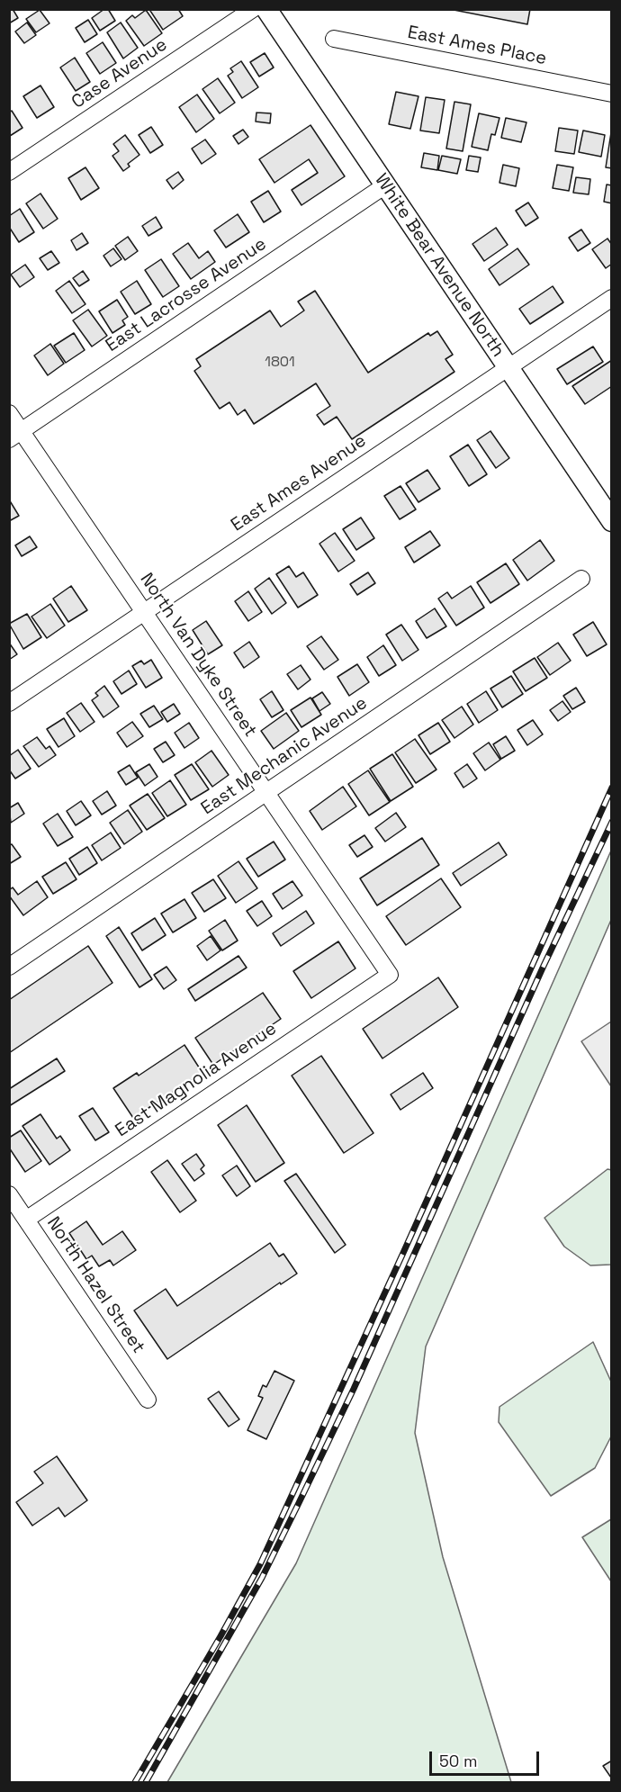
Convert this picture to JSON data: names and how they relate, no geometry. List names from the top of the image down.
{
  "streets": {
    "main road": ["White Bear Avenue North"],
    "street": [
      "East Ames Place",
      "Case Avenue",
      "East Lacrosse Avenue",
      "East Ames Avenue",
      "North Van Dyke Street",
      "East Mechanic Avenue",
      "East Magnolia Avenue",
      "North Hazel Street"
    ]
  },
  "crossings": [
    ["White Bear Avenue North", "East Lacrosse Avenue"],
    ["White Bear Avenue North", "East Ames Avenue"],
    ["East Lacrosse Avenue", "North Van Dyke Street"],
    ["East Ames Avenue", "North Van Dyke Street"],
    ["North Van Dyke Street", "East Mechanic Avenue"],
    ["North Van Dyke Street", "East Magnolia Avenue"],
    ["East Magnolia Avenue", "North Hazel Street"]
  ],
  "house_numbers": ["1801"],
  "scale_bar": "50 m"
}
